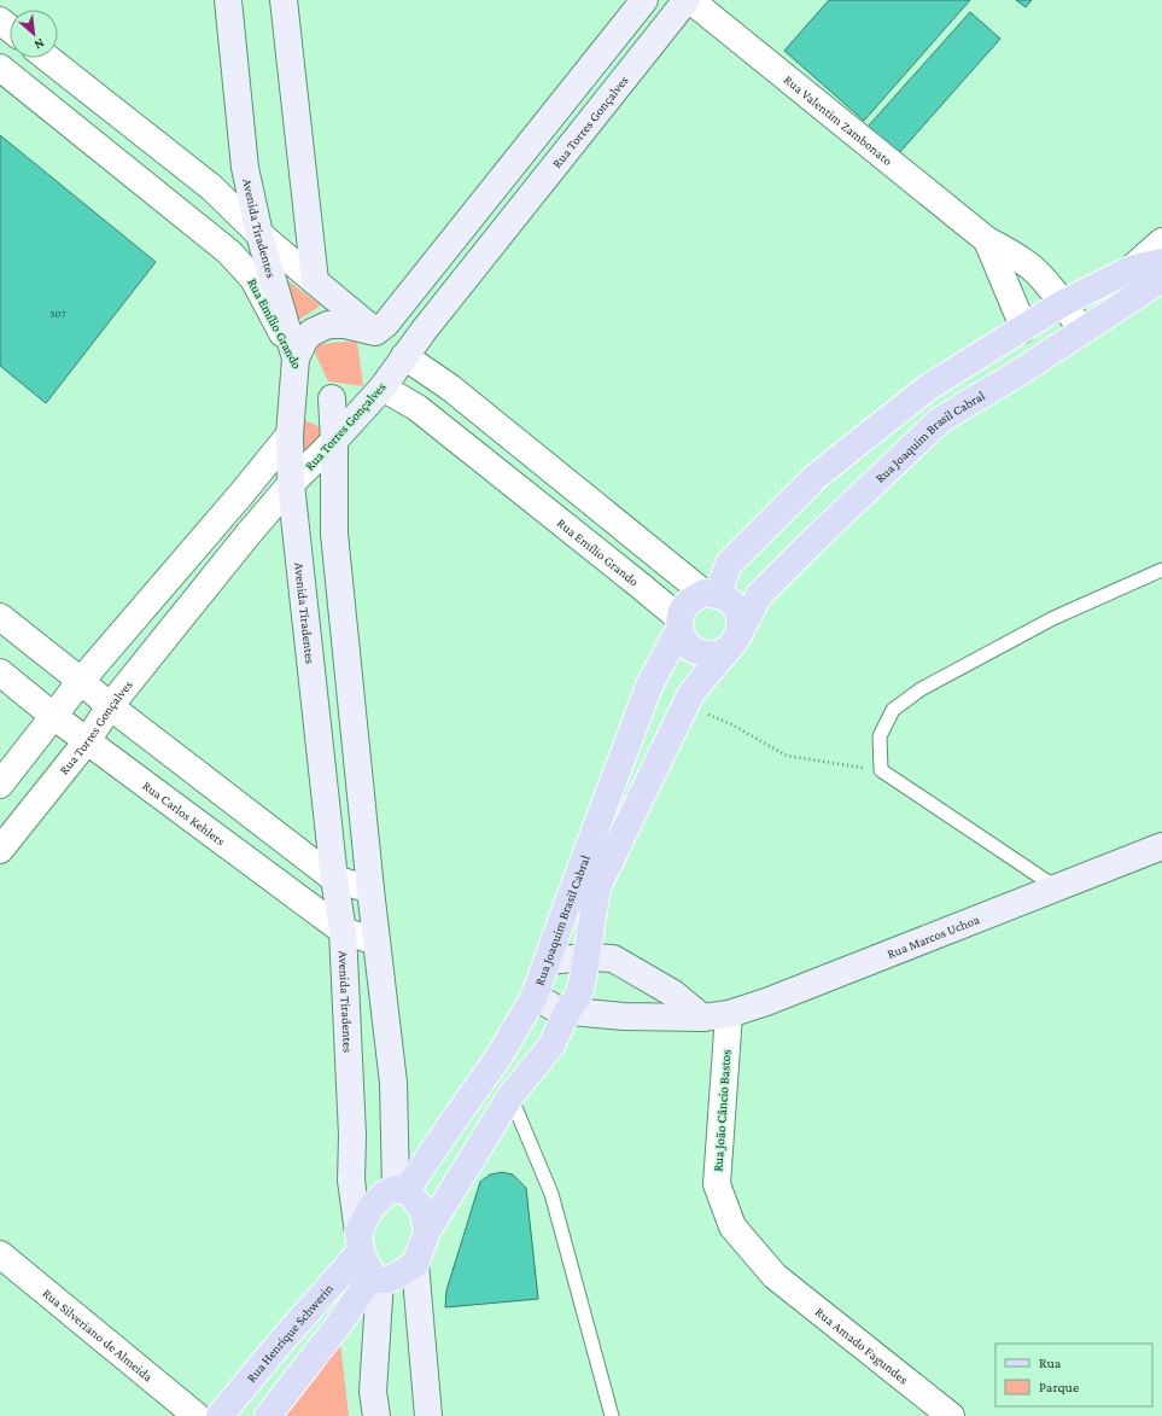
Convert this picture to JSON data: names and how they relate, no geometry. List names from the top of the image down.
{
  "streets": {
    "main road": [
      "Rua Torres Gonçalves",
      "Avenida Tiradentes",
      "Rua Emílio Grando",
      "Rua Joaquim Brasil Cabral",
      "Rua Marcos Uchoa",
      "Rua Henrique Schwerin"
    ],
    "street": [
      "Rua Valentim Zambonato",
      "Rua Carlos Kehlers",
      "Rua João Câncio Bastos",
      "Rua Silveriano de Almeida",
      "Rua Amado Fagundes"
    ]
  },
  "crossings": [
    ["Rua Valentim Zambonato", "Rua Torres Gonçalves"],
    ["Rua Valentim Zambonato", "Rua Joaquim Brasil Cabral"],
    ["Rua Torres Gonçalves", "Avenida Tiradentes"],
    ["Rua Torres Gonçalves", "Rua Emílio Grando"],
    ["Rua Torres Gonçalves", "Rua Carlos Kehlers"],
    ["Avenida Tiradentes", "Rua Emílio Grando"],
    ["Avenida Tiradentes", "Rua Joaquim Brasil Cabral"],
    ["Avenida Tiradentes", "Rua Carlos Kehlers"],
    ["Avenida Tiradentes", "Rua Henrique Schwerin"],
    ["Rua Emílio Grando", "Rua Joaquim Brasil Cabral"],
    ["Rua Joaquim Brasil Cabral", "Rua Marcos Uchoa"],
    ["Rua Joaquim Brasil Cabral", "Rua Henrique Schwerin"],
    ["Rua Marcos Uchoa", "Rua João Câncio Bastos"],
    ["Rua João Câncio Bastos", "Rua Amado Fagundes"]
  ],
  "house_numbers": ["307"],
  "legend": ["Rua", "Parque"],
  "north": "bottom right"
}
